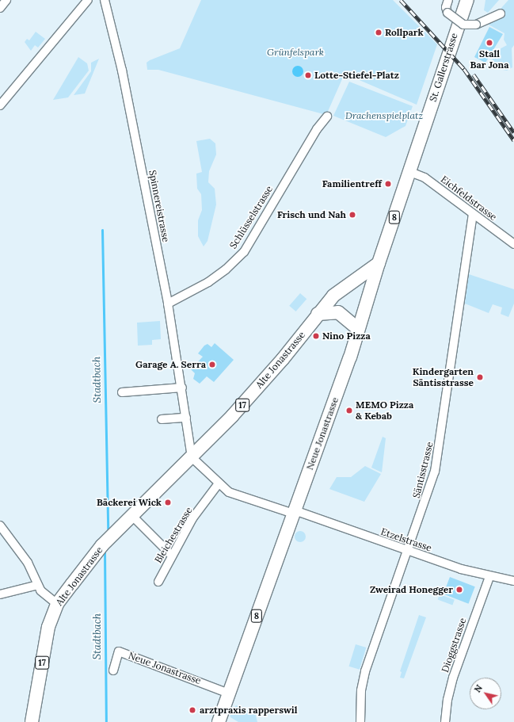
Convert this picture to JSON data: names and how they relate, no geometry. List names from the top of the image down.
{
  "streets": {
    "main road": [
      "St. Gallerstrasse",
      "8",
      "Alte Jonastrasse",
      "17",
      "Neue Jonastrasse"
    ],
    "street": [
      "Eichfeldstrasse",
      "Spinnereistrasse",
      "Schlüsselstrasse",
      "Säntisstrasse",
      "Bleichestrasse",
      "Etzelstrasse",
      "Dioggstrasse"
    ]
  },
  "crossings": [
    ["St. Gallerstrasse", "Eichfeldstrasse"],
    ["St. Gallerstrasse", "Neue Jonastrasse"],
    ["Eichfeldstrasse", "Neue Jonastrasse"],
    ["Eichfeldstrasse", "Säntisstrasse"],
    ["Spinnereistrasse", "Schlüsselstrasse"],
    ["Spinnereistrasse", "Alte Jonastrasse"],
    ["Alte Jonastrasse", "Neue Jonastrasse"],
    ["Neue Jonastrasse", "Etzelstrasse"],
    ["Säntisstrasse", "Etzelstrasse"],
    ["Etzelstrasse", "Dioggstrasse"]
  ],
  "water": ["Stadtbach"],
  "parks": ["Grünfelspark", "Drachenspielplatz"],
  "places": [
    "Rollpark",
    "Stall Bar Jona",
    "Lotte-Stiefel-Platz",
    "Familientreff",
    "Frisch und Nah",
    "Nino Pizza",
    "Garage A. Serra",
    "Kindergarten Säntisstrasse",
    "MEMO Pizza & Kebab",
    "Bäckerei Wick",
    "Zweirad Honegger",
    "arztpraxis rapperswil"
  ],
  "north": "top left"
}
